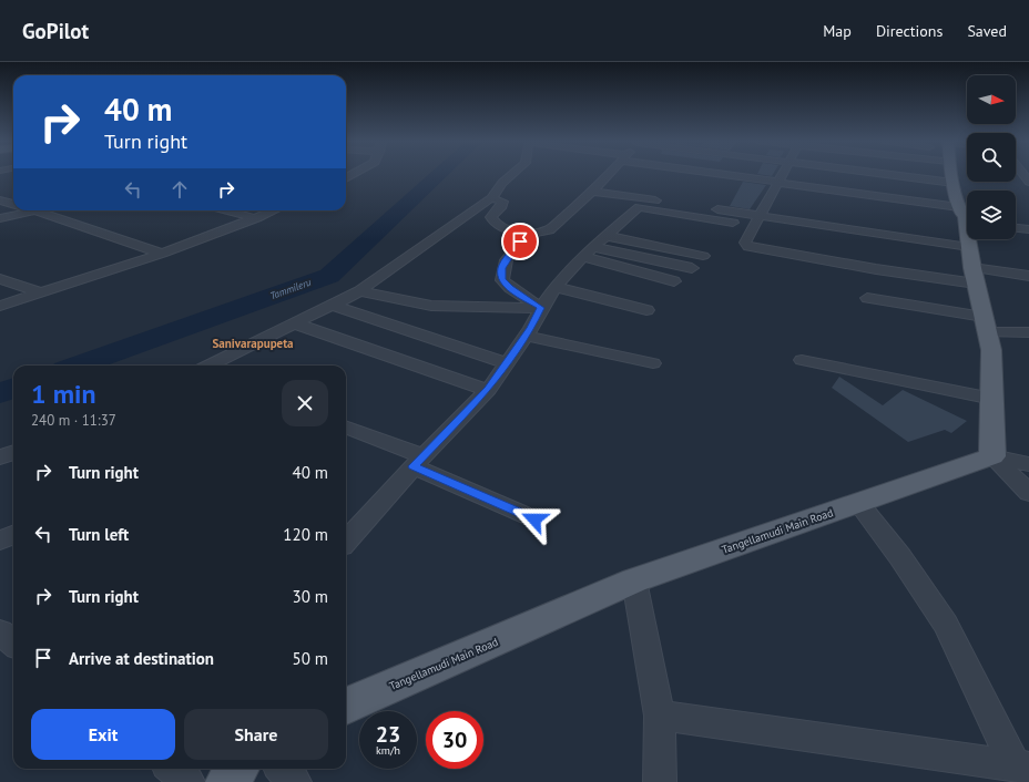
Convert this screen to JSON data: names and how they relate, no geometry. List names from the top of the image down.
{
  "streets": {
    "main road": ["Tangellamudi Main Road"]
  },
  "districts": ["Sanivarapupeta"],
  "water": ["Tammileru"],
  "north": "right",
  "page": {
    "header": "GoPilot",
    "nav": ["Map", "Directions", "Saved"],
    "turn": ["40 m", "Turn right"],
    "heading": ["1 min", "240 m · 11:37"],
    "list": [
      {
        "name": "Turn right",
        "value": "40 m"
      },
      {
        "name": "Turn left",
        "value": "120 m"
      },
      {
        "name": "Turn right",
        "value": "30 m"
      },
      {
        "name": "Arrive at destination",
        "value": "50 m"
      }
    ],
    "buttons": ["Exit", "Share"],
    "speed": "23 km/h",
    "limit": "30"
  }
}
